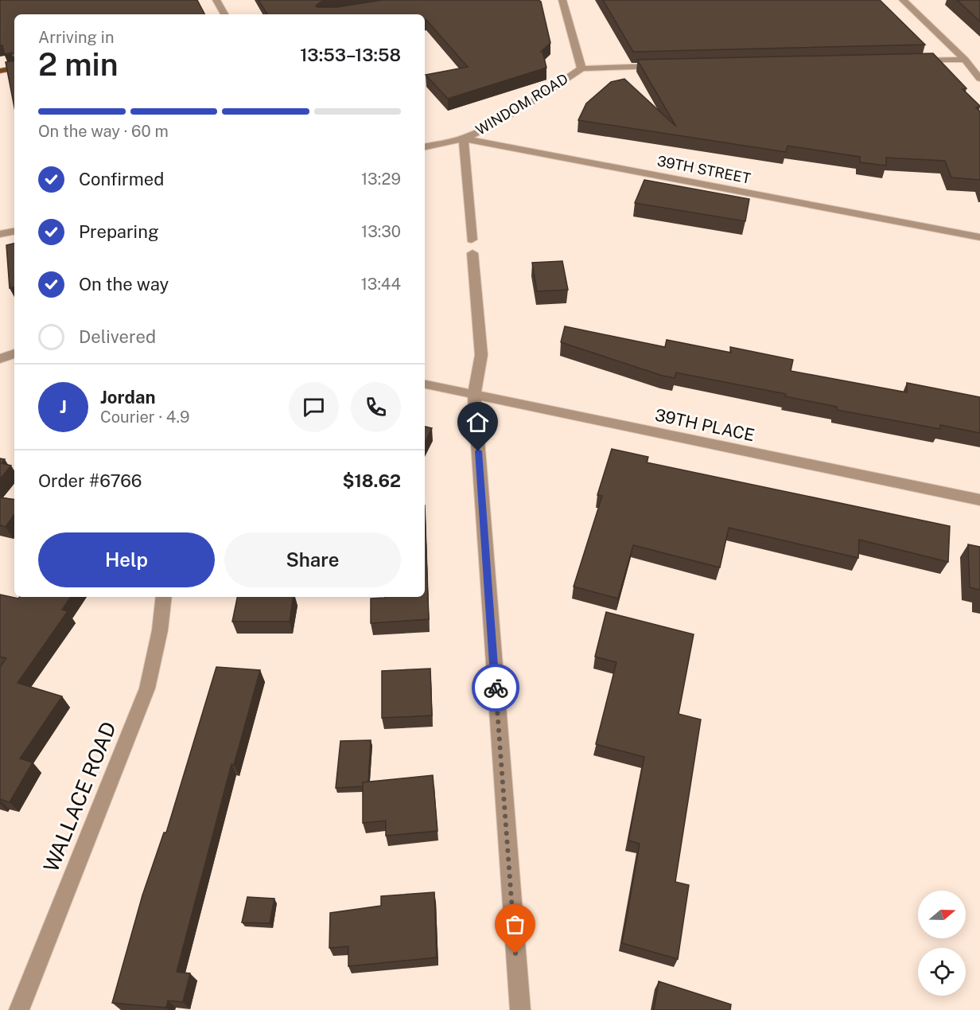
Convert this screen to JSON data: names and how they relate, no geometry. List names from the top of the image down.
{
  "streets": {
    "street": [
      "WINDOM ROAD",
      "39TH STREET",
      "39TH PLACE",
      "WALLACE ROAD"
    ]
  },
  "crossings": [
    ["WINDOM ROAD", "39TH STREET"],
    ["WINDOM ROAD", "39TH PLACE"]
  ],
  "north": "right",
  "page": {
    "heading": ["2 min", "Arriving in", "13:53–13:58"],
    "panel": [
      "Jordan",
      "Courier · 4.9",
      "Order #6766",
      "$18.62"
    ],
    "bar": "On the way · 60 m",
    "list": [
      ["Confirmed", "13:29"],
      ["Preparing", "13:30"],
      ["On the way", "13:44"],
      "Delivered"
    ],
    "round": "J",
    "buttons": ["Help", "Share"]
  }
}
